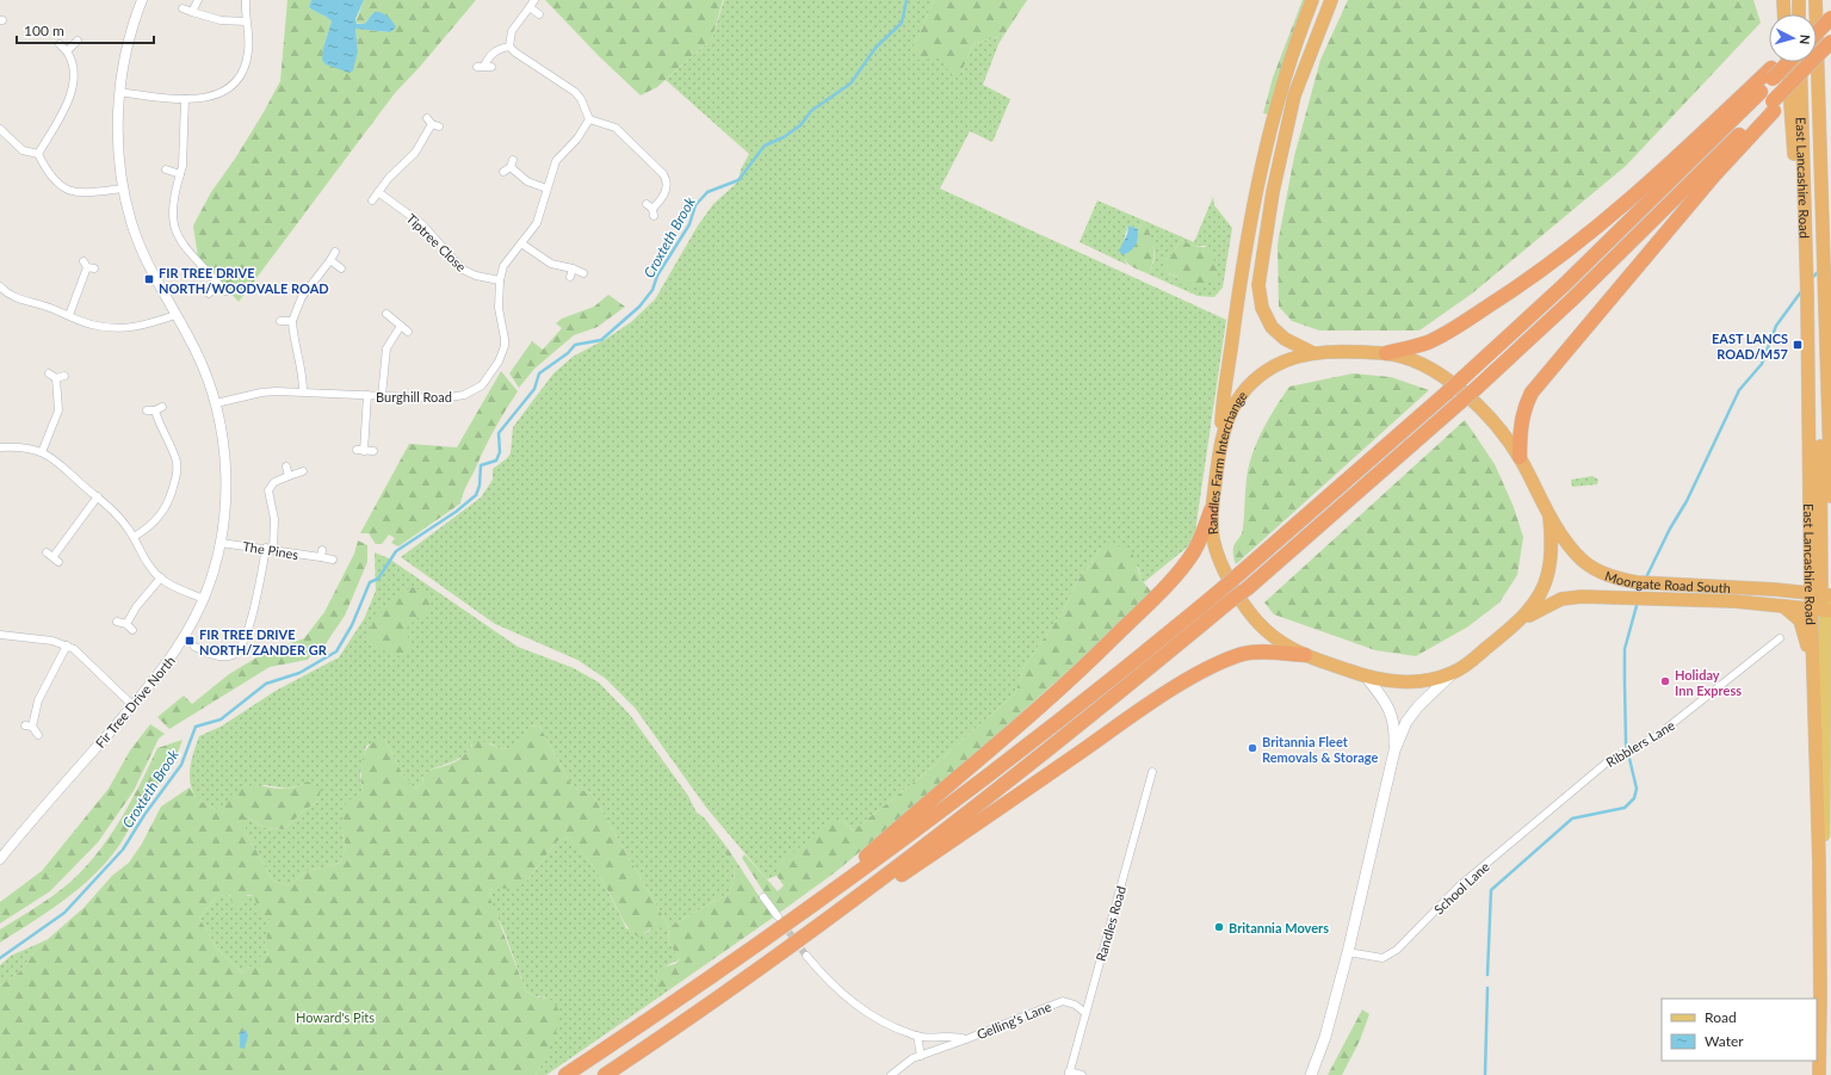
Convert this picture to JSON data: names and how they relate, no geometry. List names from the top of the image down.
{
  "streets": {
    "highway": ["East Lancashire Road", "Randles Farm Interchange", "Moorgate Road South"],
    "street": [
      "Tiptree Close",
      "Burghill Road",
      "The Pines",
      "Fir Tree Drive North",
      "Ribblers Lane",
      "School Lane",
      "Randles Road",
      "Gelling's Lane"
    ]
  },
  "crossings": [
    ["East Lancashire Road", "Moorgate Road South"],
    ["Tiptree Close", "Burghill Road"],
    ["Burghill Road", "Fir Tree Drive North"],
    ["Randles Farm Interchange", "Moorgate Road South"],
    ["The Pines", "Fir Tree Drive North"],
    ["Ribblers Lane", "School Lane"],
    ["Randles Road", "Gelling's Lane"]
  ],
  "water": ["Croxteth Brook"],
  "parks": ["Howard's Pits"],
  "places": {
    "transit": ["FIR TREE DRIVE NORTH/WOODVALE ROAD", "EAST LANCS ROAD/M57", "FIR TREE DRIVE NORTH/ZANDER GR"],
    "other": ["Holiday Inn Express", "Britannia Fleet Removals & Storage", "Britannia Movers"]
  },
  "legend": ["Road", "Water"],
  "scale_bar": "100 m",
  "north": "right"
}
